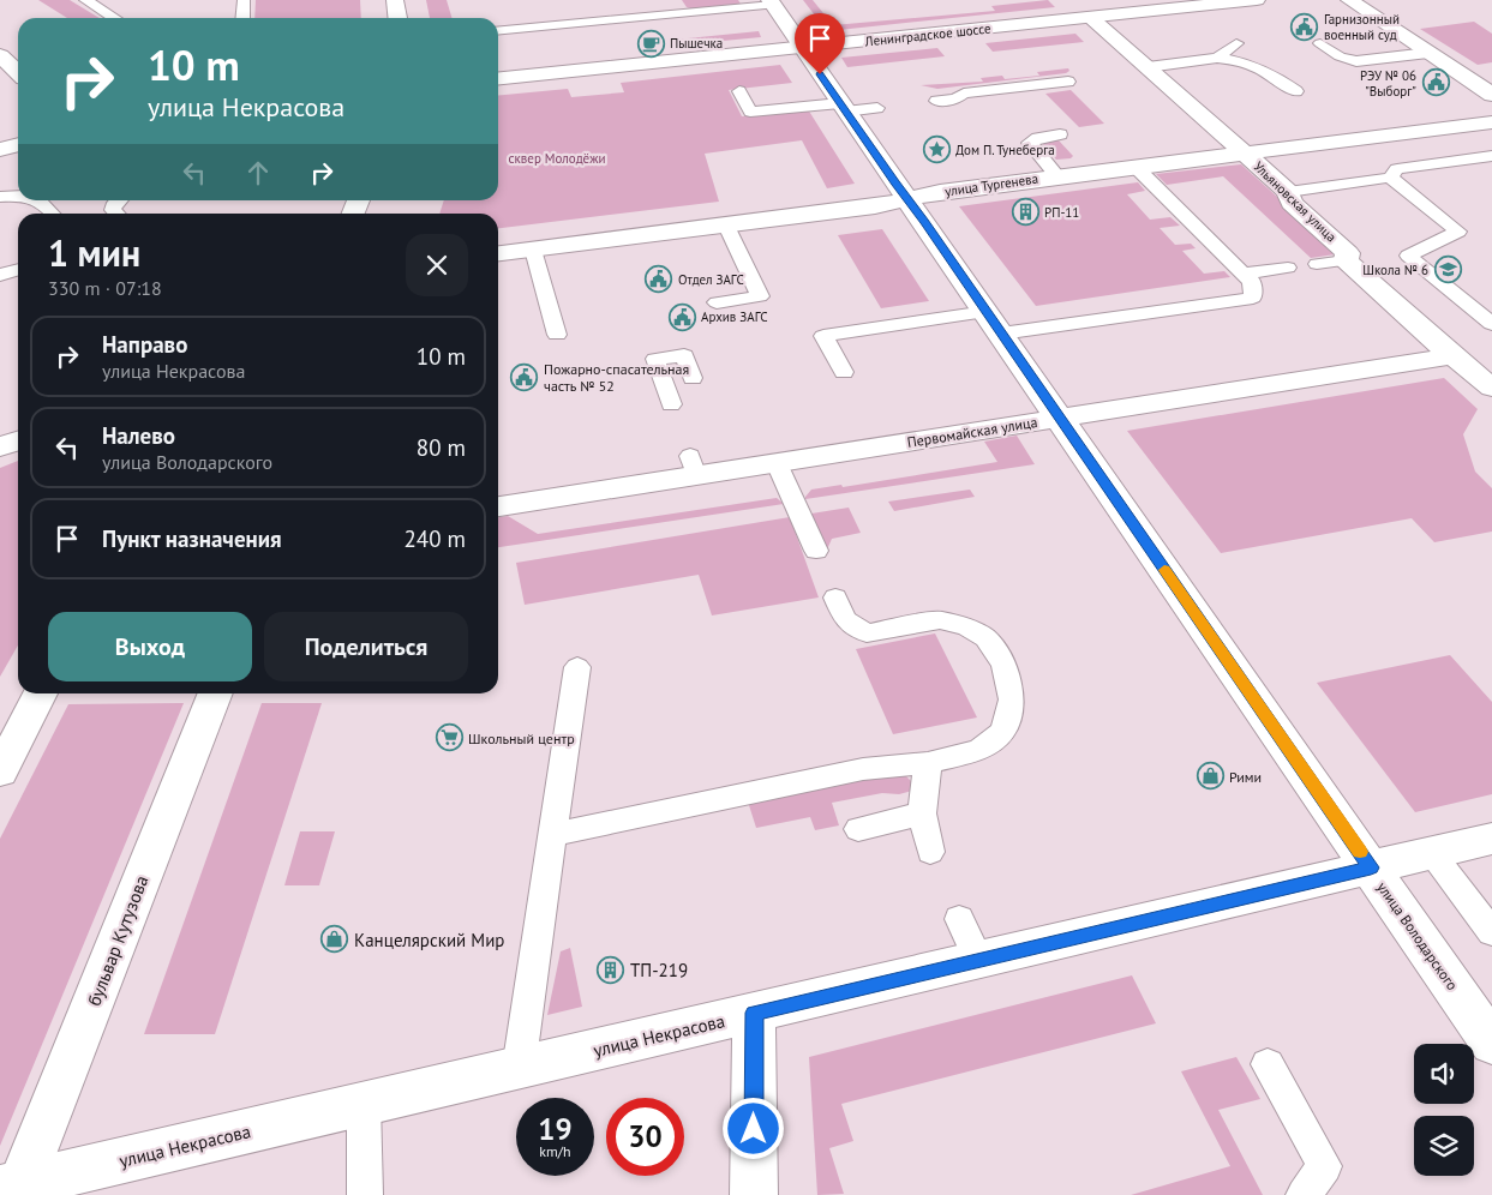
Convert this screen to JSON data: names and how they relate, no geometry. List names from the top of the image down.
{
  "streets": {
    "street": [
      "Ленинградское шоссе",
      "улица Тургенева",
      "Ульяновская улица",
      "Первомайская улица",
      "улица Володарского",
      "бульвар Кутузова",
      "улица Некрасова"
    ]
  },
  "crossings": [
    ["Ленинградское шоссе", "Ульяновская улица"],
    ["Ленинградское шоссе", "улица Володарского"],
    ["улица Тургенева", "Ульяновская улица"],
    ["улица Тургенева", "улица Володарского"],
    ["Ульяновская улица", "Первомайская улица"],
    ["Первомайская улица", "улица Володарского"],
    ["улица Володарского", "улица Некрасова"],
    ["бульвар Кутузова", "улица Некрасова"]
  ],
  "parks": ["сквер Молодёжи"],
  "places": {
    "public building": [
      "Гарнизонный военный суд",
      "РЭУ № 06 \"Выборг\"",
      "Отдел ЗАГС",
      "Архив ЗАГС",
      "Пожарно-спасательная часть № 52"
    ],
    "cafe": ["Пышечка"],
    "place": ["Дом П. Тунеберга"],
    "building": ["РП-11", "ТП-219"],
    "school or university": ["Школа № 6"],
    "supermarket": ["Школьный центр"],
    "shop": ["Рими", "Канцелярский Мир"]
  },
  "page": {
    "turn": ["10 m", "улица Некрасова"],
    "heading": ["1 мин", "330 m · 07:18"],
    "list": [
      {
        "name": "Направо",
        "note": "улица Некрасова",
        "value": "10 m"
      },
      {
        "name": "Налево",
        "note": "улица Володарского",
        "value": "80 m"
      },
      {
        "name": "Пункт назначения",
        "value": "240 m"
      }
    ],
    "buttons": ["Выход", "Поделиться"],
    "speed": "19 km/h",
    "limit": "30"
  }
}
